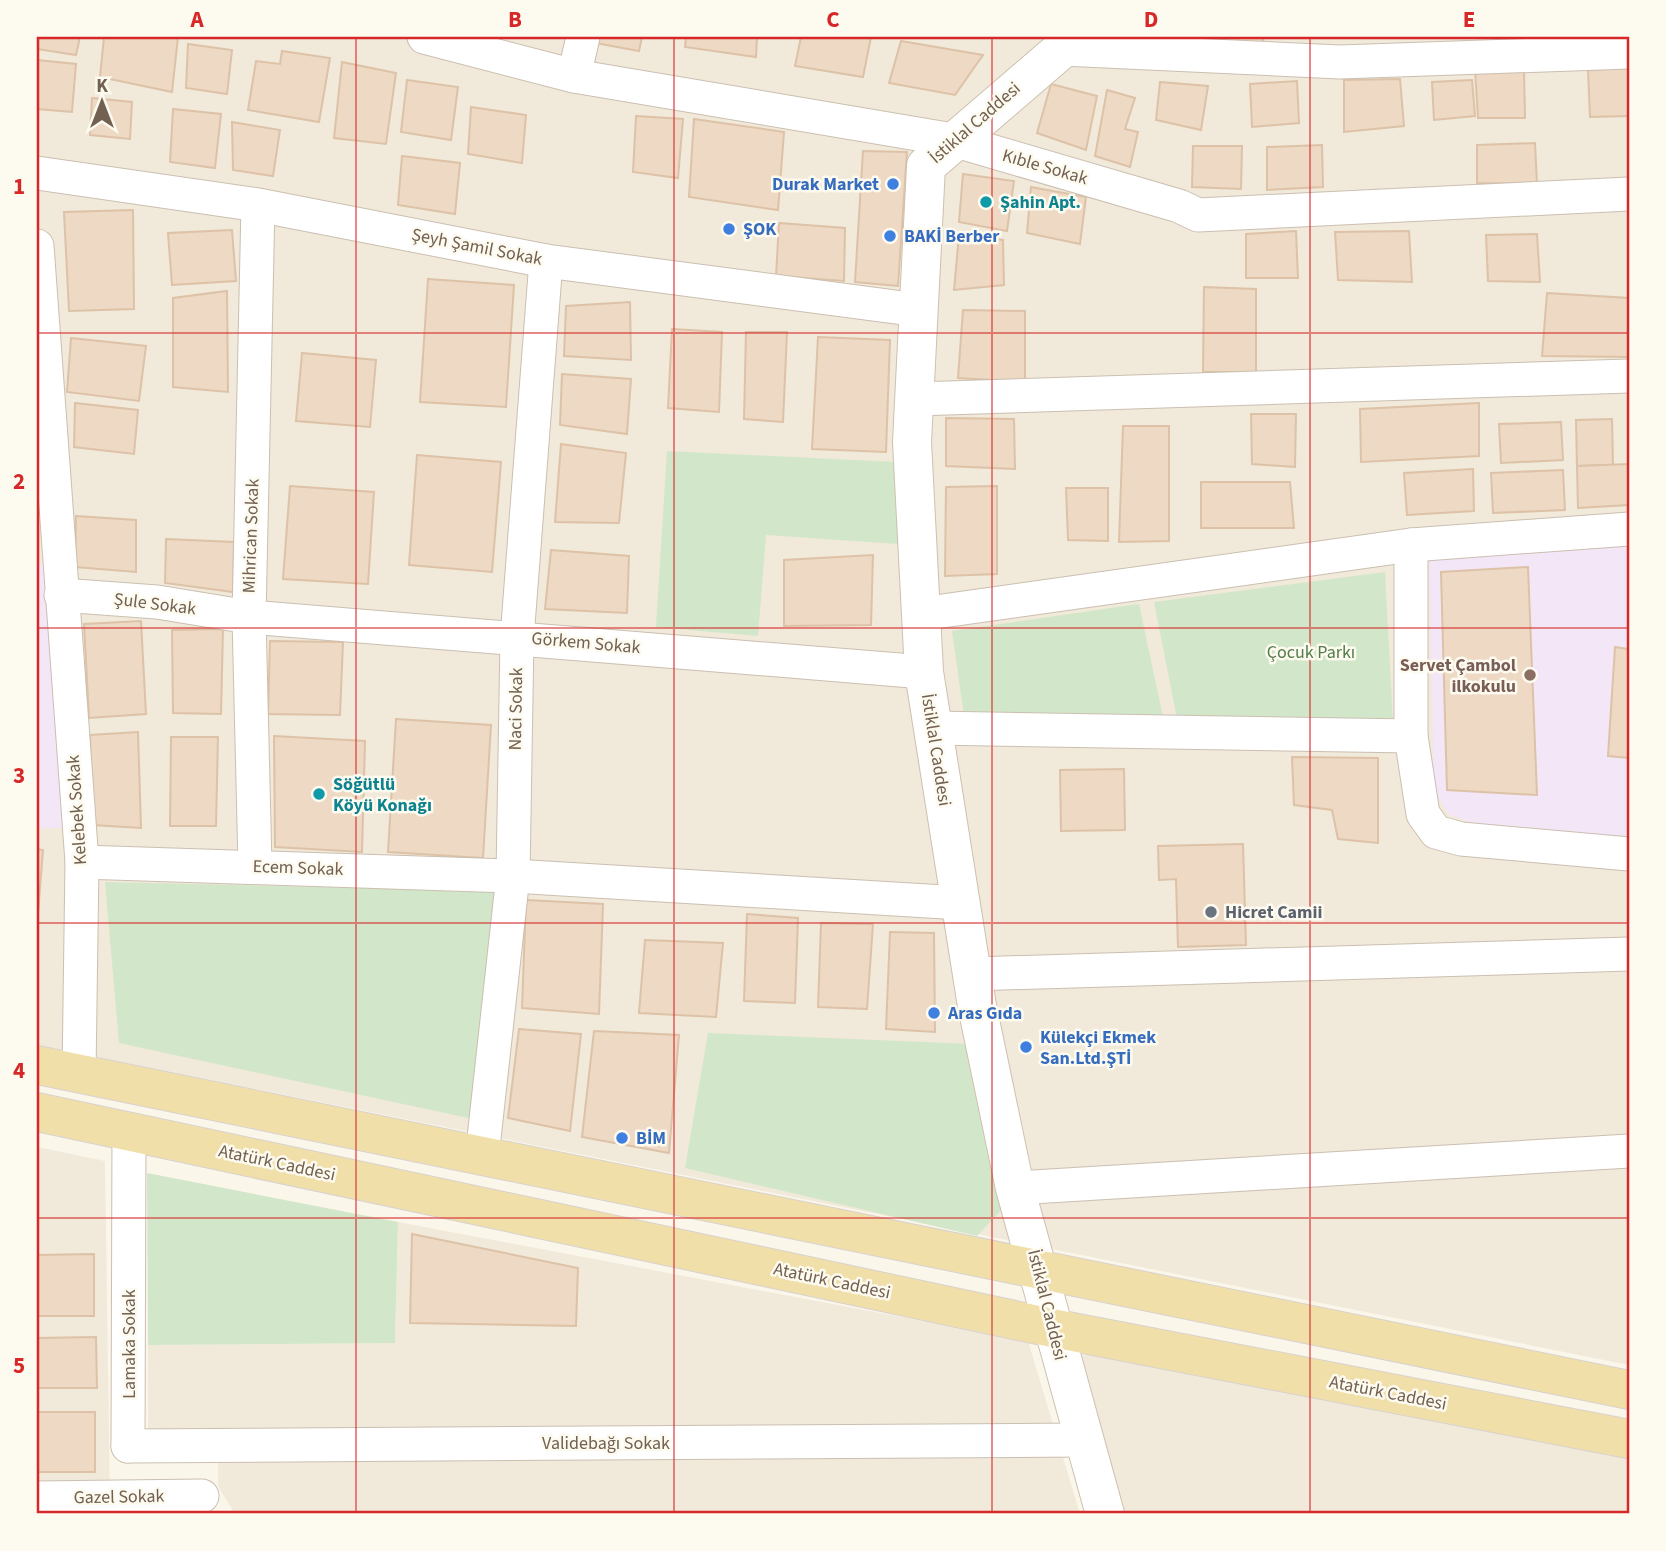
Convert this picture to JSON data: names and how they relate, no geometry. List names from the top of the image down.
{
  "streets": {
    "main road": ["Atatürk Caddesi"],
    "street": [
      "İstiklal Caddesi",
      "Kıble Sokak",
      "Şeyh Şamil Sokak",
      "Mihrican Sokak",
      "Şule Sokak",
      "Görkem Sokak",
      "Naci Sokak",
      "Kelebek Sokak",
      "Ecem Sokak",
      "Lamaka Sokak",
      "Validebağı Sokak",
      "Gazel Sokak"
    ]
  },
  "crossings": [
    ["İstiklal Caddesi", "Kıble Sokak"],
    ["İstiklal Caddesi", "Şeyh Şamil Sokak"],
    ["İstiklal Caddesi", "Görkem Sokak"],
    ["İstiklal Caddesi", "Ecem Sokak"],
    ["İstiklal Caddesi", "Atatürk Caddesi"],
    ["İstiklal Caddesi", "Validebağı Sokak"],
    ["Şeyh Şamil Sokak", "Mihrican Sokak"],
    ["Şeyh Şamil Sokak", "Naci Sokak"],
    ["Mihrican Sokak", "Şule Sokak"],
    ["Mihrican Sokak", "Görkem Sokak"],
    ["Mihrican Sokak", "Ecem Sokak"],
    ["Şule Sokak", "Görkem Sokak"],
    ["Şule Sokak", "Kelebek Sokak"],
    ["Görkem Sokak", "Naci Sokak"],
    ["Naci Sokak", "Ecem Sokak"],
    ["Kelebek Sokak", "Ecem Sokak"],
    ["Atatürk Caddesi", "Lamaka Sokak"],
    ["Lamaka Sokak", "Validebağı Sokak"]
  ],
  "parks": ["Çocuk Parkı"],
  "places": [
    "Durak Market",
    "Şahin Apt.",
    "ŞOK",
    "BAKİ Berber",
    "Servet Çambol ilkokulu",
    "Söğütlü Köyü Konağı",
    "Hicret Camii",
    "Aras Gıda",
    "Külekçi Ekmek San.Ltd.ŞTİ",
    "BİM"
  ],
  "north": "top",
  "grid": {
    "columns": [
      "A",
      "B",
      "C",
      "D",
      "E"
    ],
    "rows": [
      "1",
      "2",
      "3",
      "4",
      "5"
    ]
  }
}
